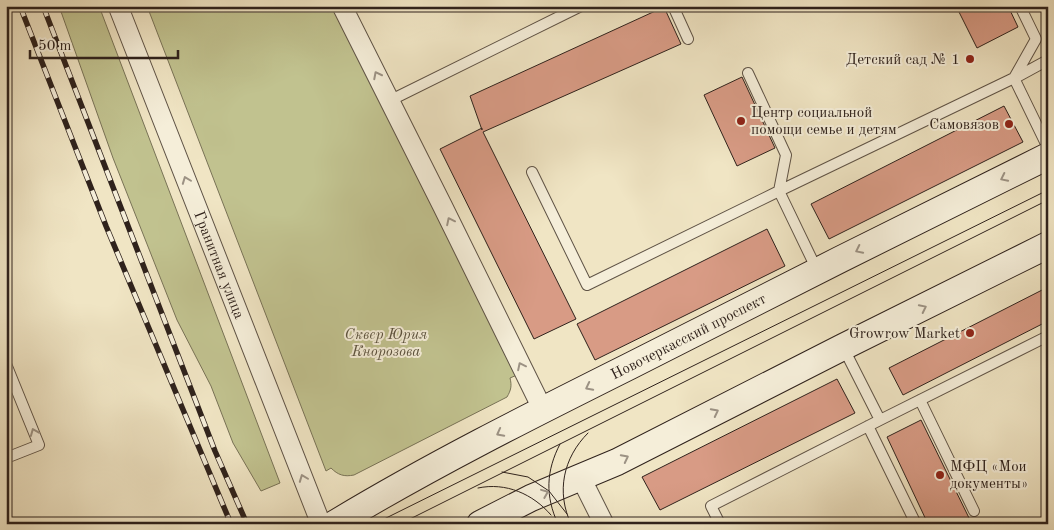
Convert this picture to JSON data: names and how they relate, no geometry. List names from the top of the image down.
{
  "streets": {
    "main road": ["Новочеркасский проспект"],
    "street": ["Гранитная улица"]
  },
  "one_way": ["Гранитная улица"],
  "parks": ["Сквер Юрия Кнорозова"],
  "places": [
    "Детский сад № 1",
    "Центр социальной помощи семье и детям",
    "Самовязов",
    "Growrow Market",
    "МФЦ «Мои документы»"
  ],
  "scale_bar": "50 m"
}
